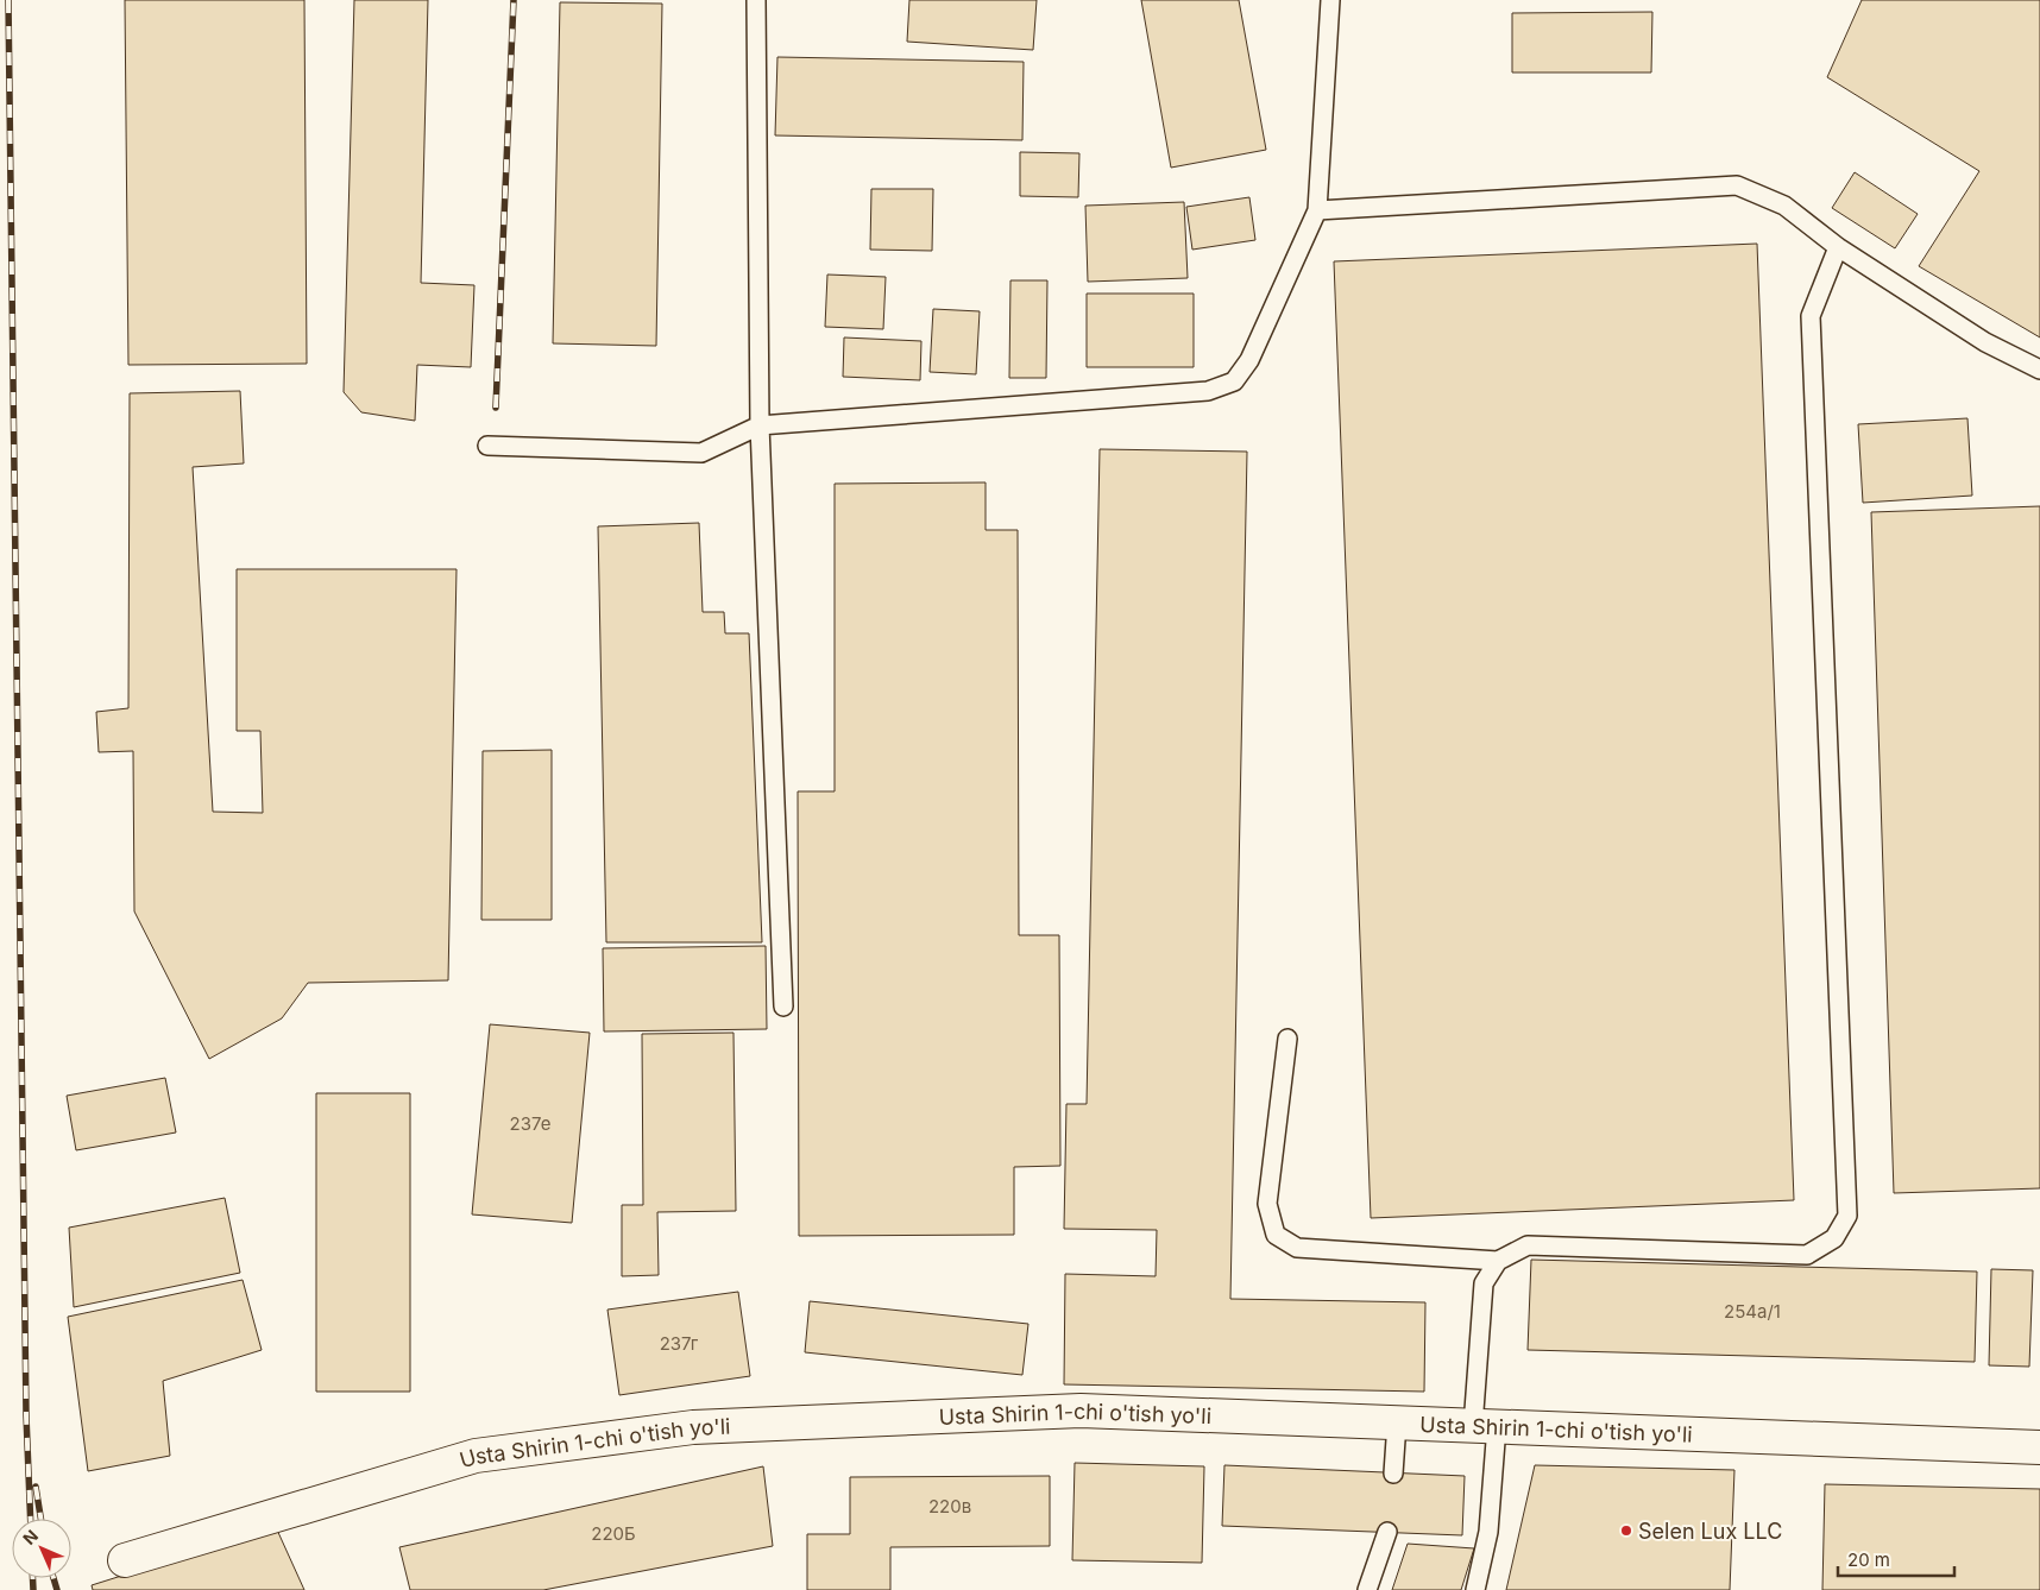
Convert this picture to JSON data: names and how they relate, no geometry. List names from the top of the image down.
{
  "streets": {
    "street": ["Usta Shirin 1-chi o'tish yo'li"]
  },
  "places": ["Selen Lux LLC"],
  "house_numbers": [
    "237e",
    "254a/1",
    "237г",
    "220в",
    "220Б"
  ],
  "scale_bar": "20 m",
  "north": "top left"
}
